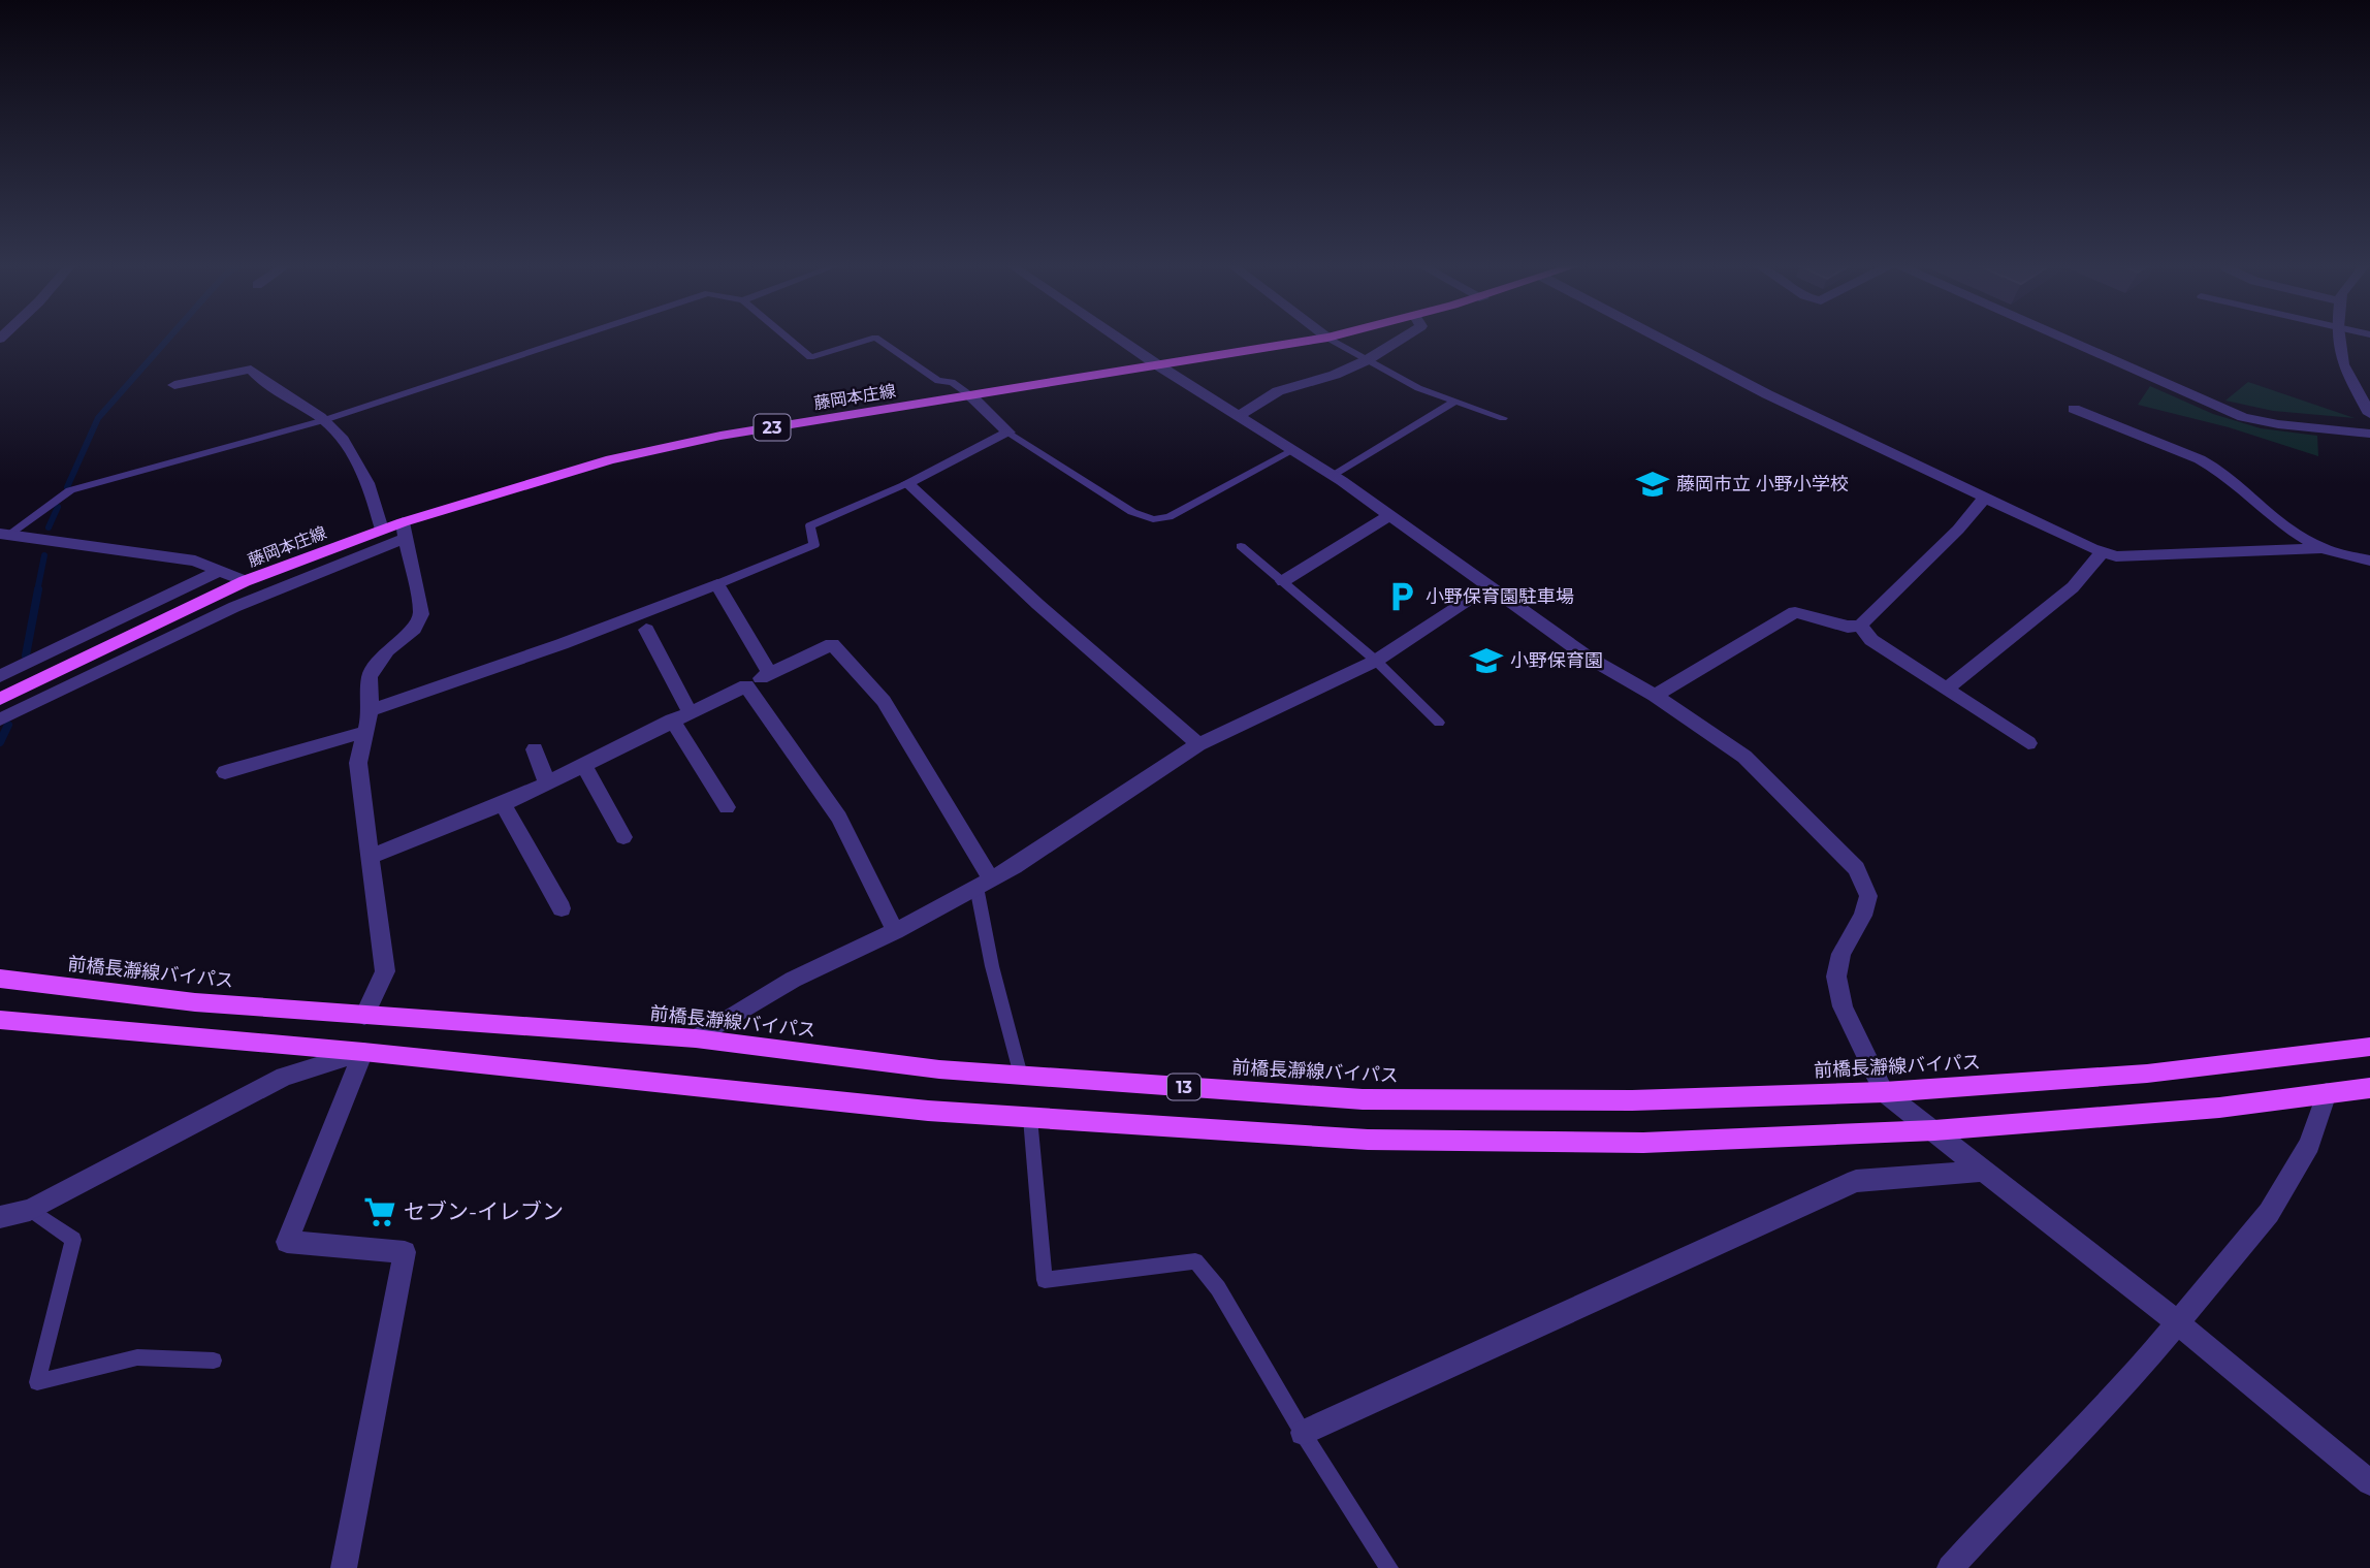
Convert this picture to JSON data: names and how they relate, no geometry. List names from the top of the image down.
{
  "streets": {
    "main road": [
      "藤岡本庄線",
      "23",
      "前橋長瀞線バイパス",
      "13"
    ]
  },
  "places": {
    "school or university": ["藤岡市立 小野小学校", "小野保育園"],
    "parking": ["小野保育園駐車場"],
    "supermarket": ["セブン-イレブン"]
  }
}
